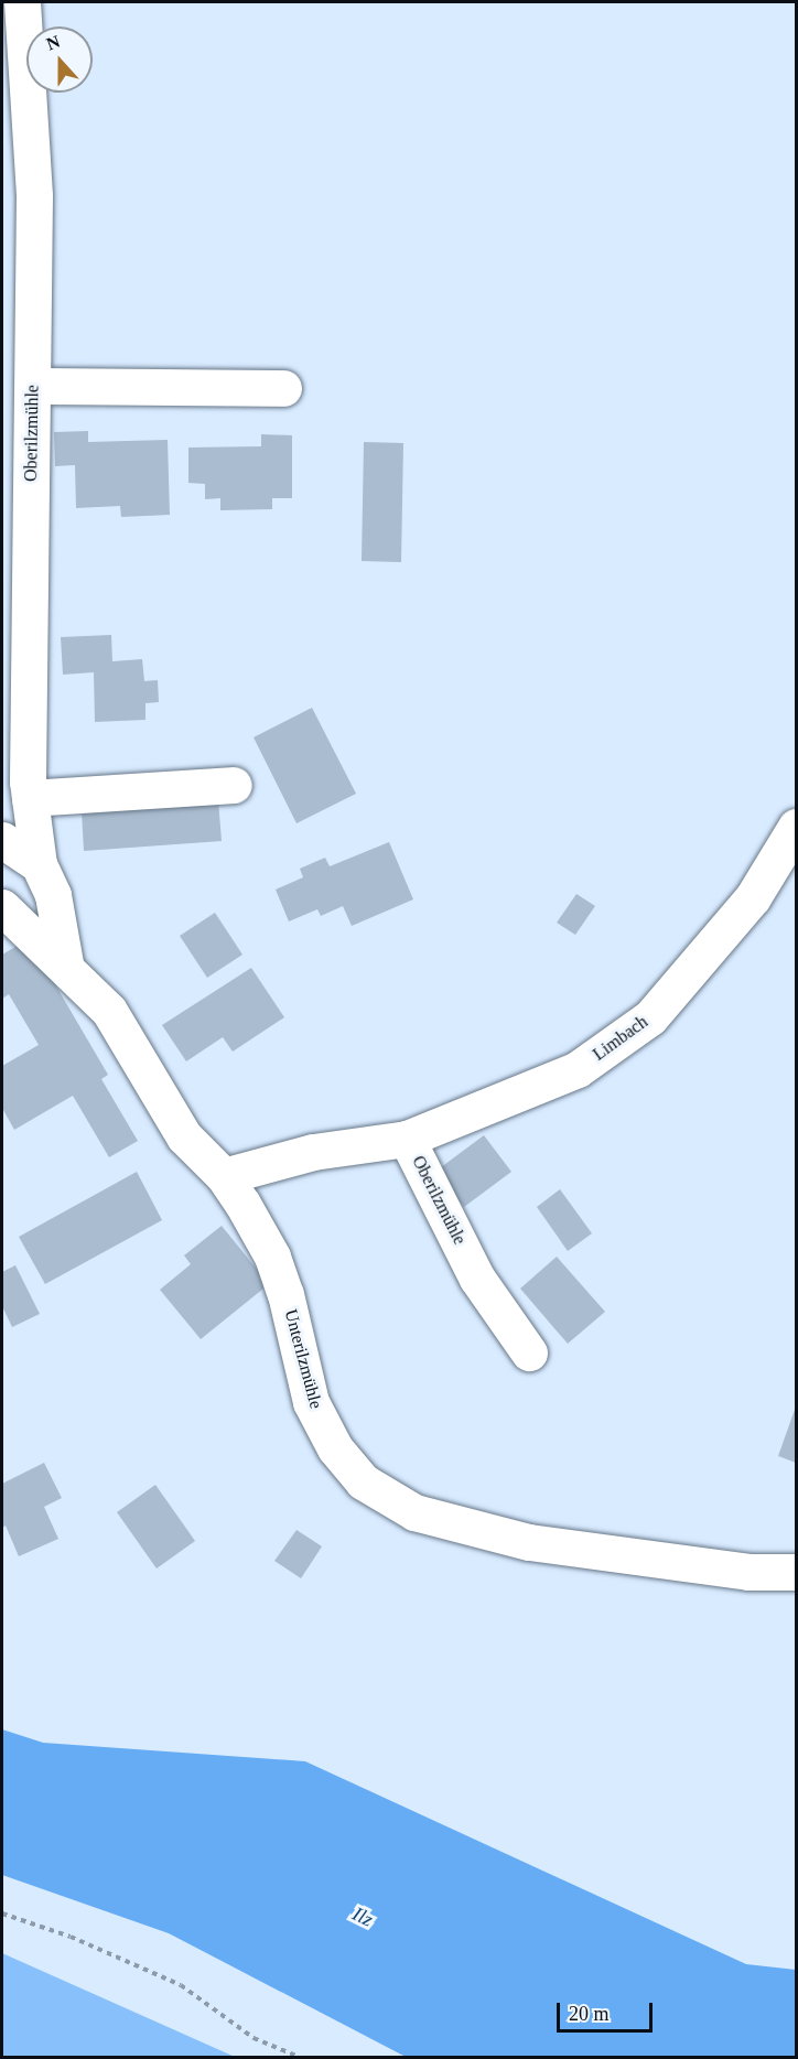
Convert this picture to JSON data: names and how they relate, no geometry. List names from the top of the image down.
{
  "streets": {
    "street": ["Oberilzmühle", "Limbach", "Unterilzmühle"]
  },
  "crossings": [
    ["Oberilzmühle", "Limbach"],
    ["Oberilzmühle", "Unterilzmühle"]
  ],
  "water": ["Ilz"],
  "scale_bar": "20 m",
  "north": "top"
}
